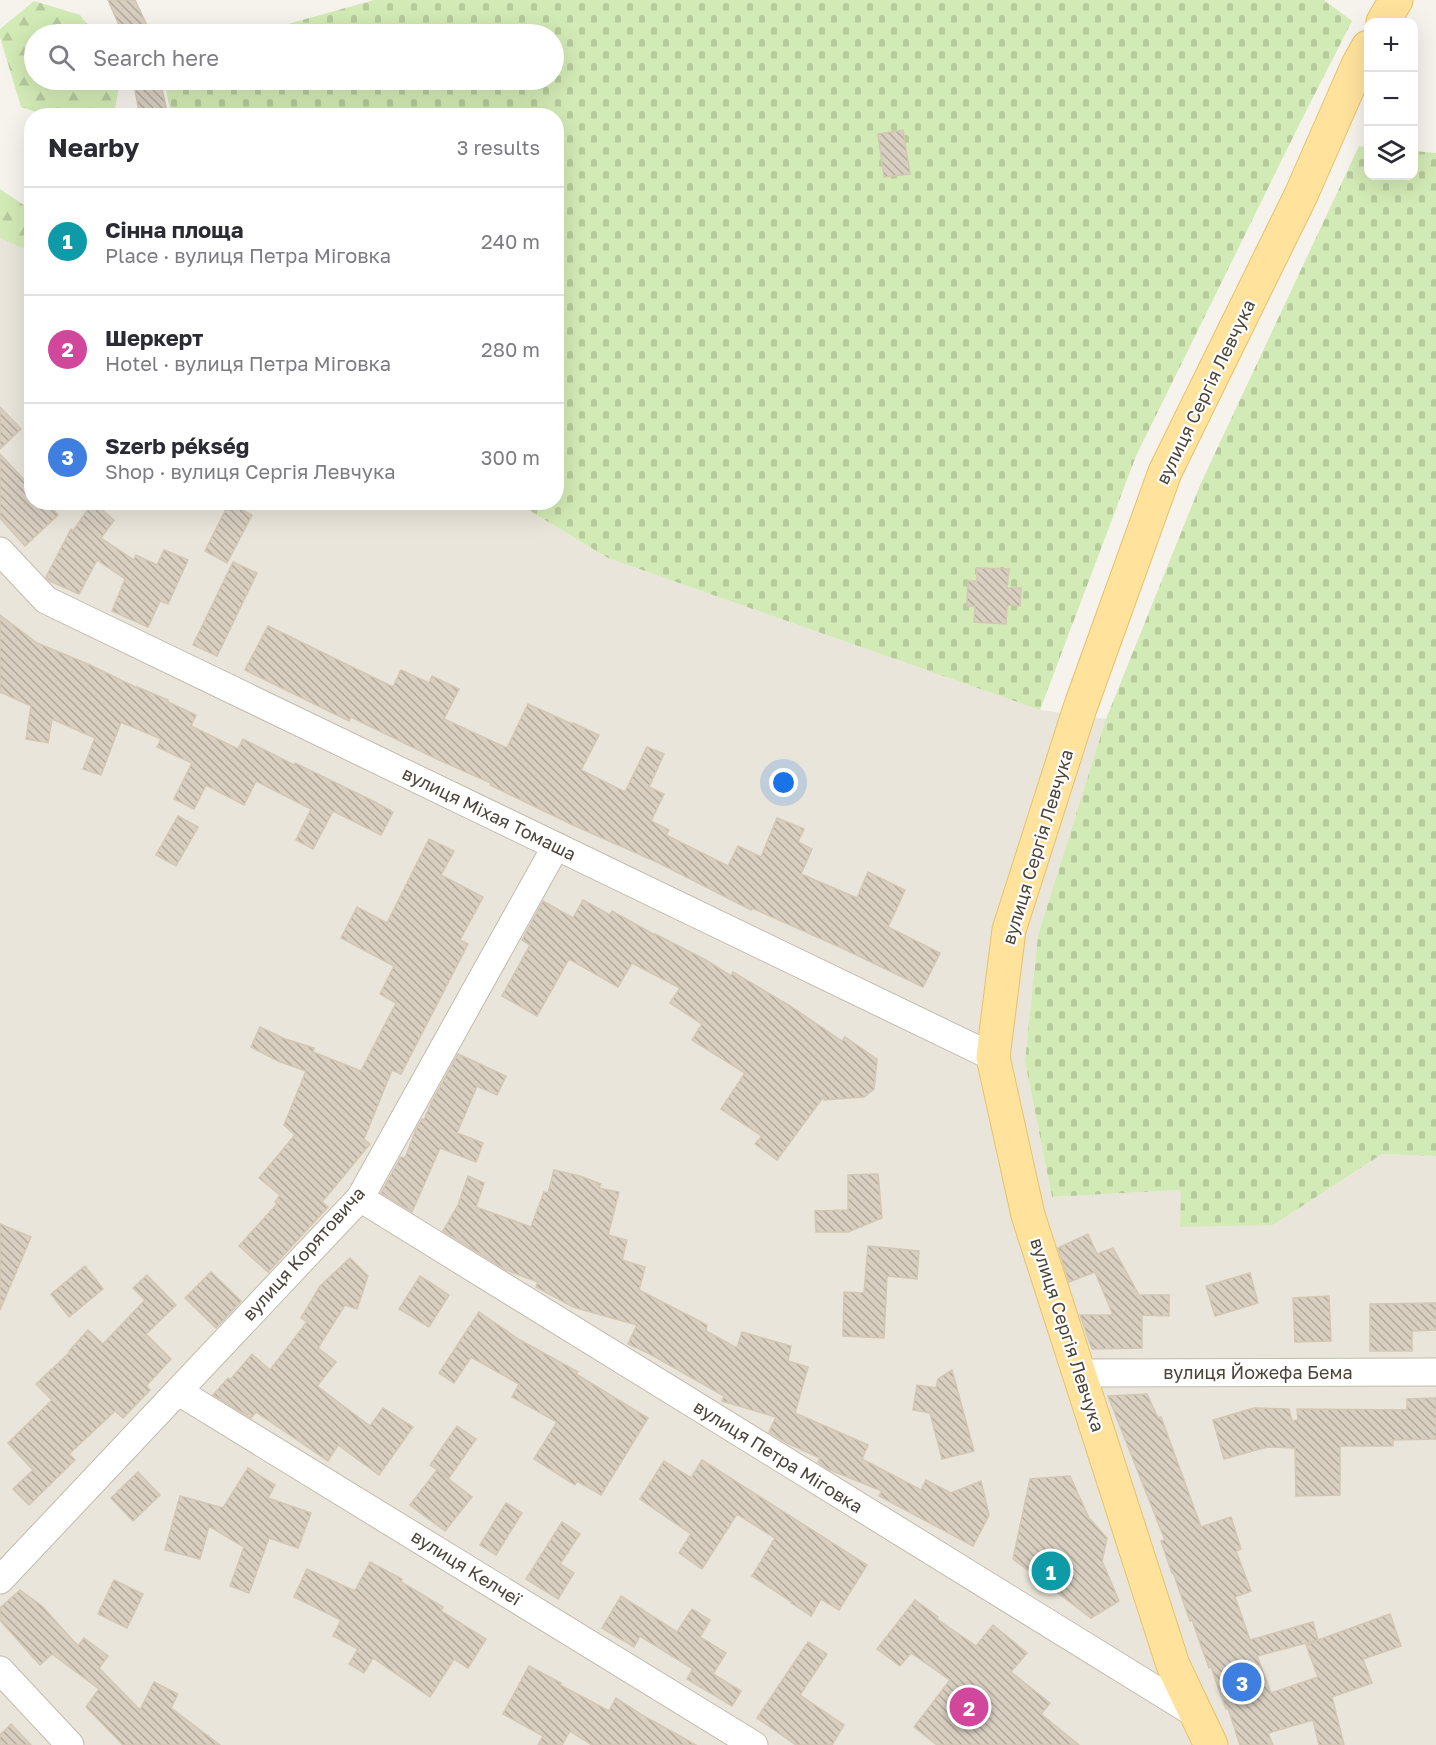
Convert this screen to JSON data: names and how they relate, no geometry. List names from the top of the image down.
{
  "streets": {
    "main road": ["вулиця Сергія Левчука"],
    "street": [
      "вулиця Міхая Томаша",
      "вулиця Корятовича",
      "вулиця Йожефа Бема",
      "вулиця Петра Міговка",
      "вулиця Келчеї"
    ]
  },
  "crossings": [
    ["вулиця Сергія Левчука", "вулиця Міхая Томаша"],
    ["вулиця Сергія Левчука", "вулиця Йожефа Бема"],
    ["вулиця Сергія Левчука", "вулиця Петра Міговка"],
    ["вулиця Міхая Томаша", "вулиця Корятовича"],
    ["вулиця Корятовича", "вулиця Петра Міговка"],
    ["вулиця Корятовича", "вулиця Келчеї"]
  ],
  "page": {
    "map_buttons": ["+", "−"],
    "search": "Search here",
    "heading": ["Nearby", "3 results"],
    "list": [
      {
        "mark": "1",
        "name": "Сінна площа",
        "note": "Place · вулиця Петра Міговка",
        "value": "240 m"
      },
      {
        "mark": "2",
        "name": "Шеркерт",
        "note": "Hotel · вулиця Петра Міговка",
        "value": "280 m"
      },
      {
        "mark": "3",
        "name": "Szerb pékség",
        "note": "Shop · вулиця Сергія Левчука",
        "value": "300 m"
      }
    ],
    "pins": ["1", "3", "2"]
  }
}
